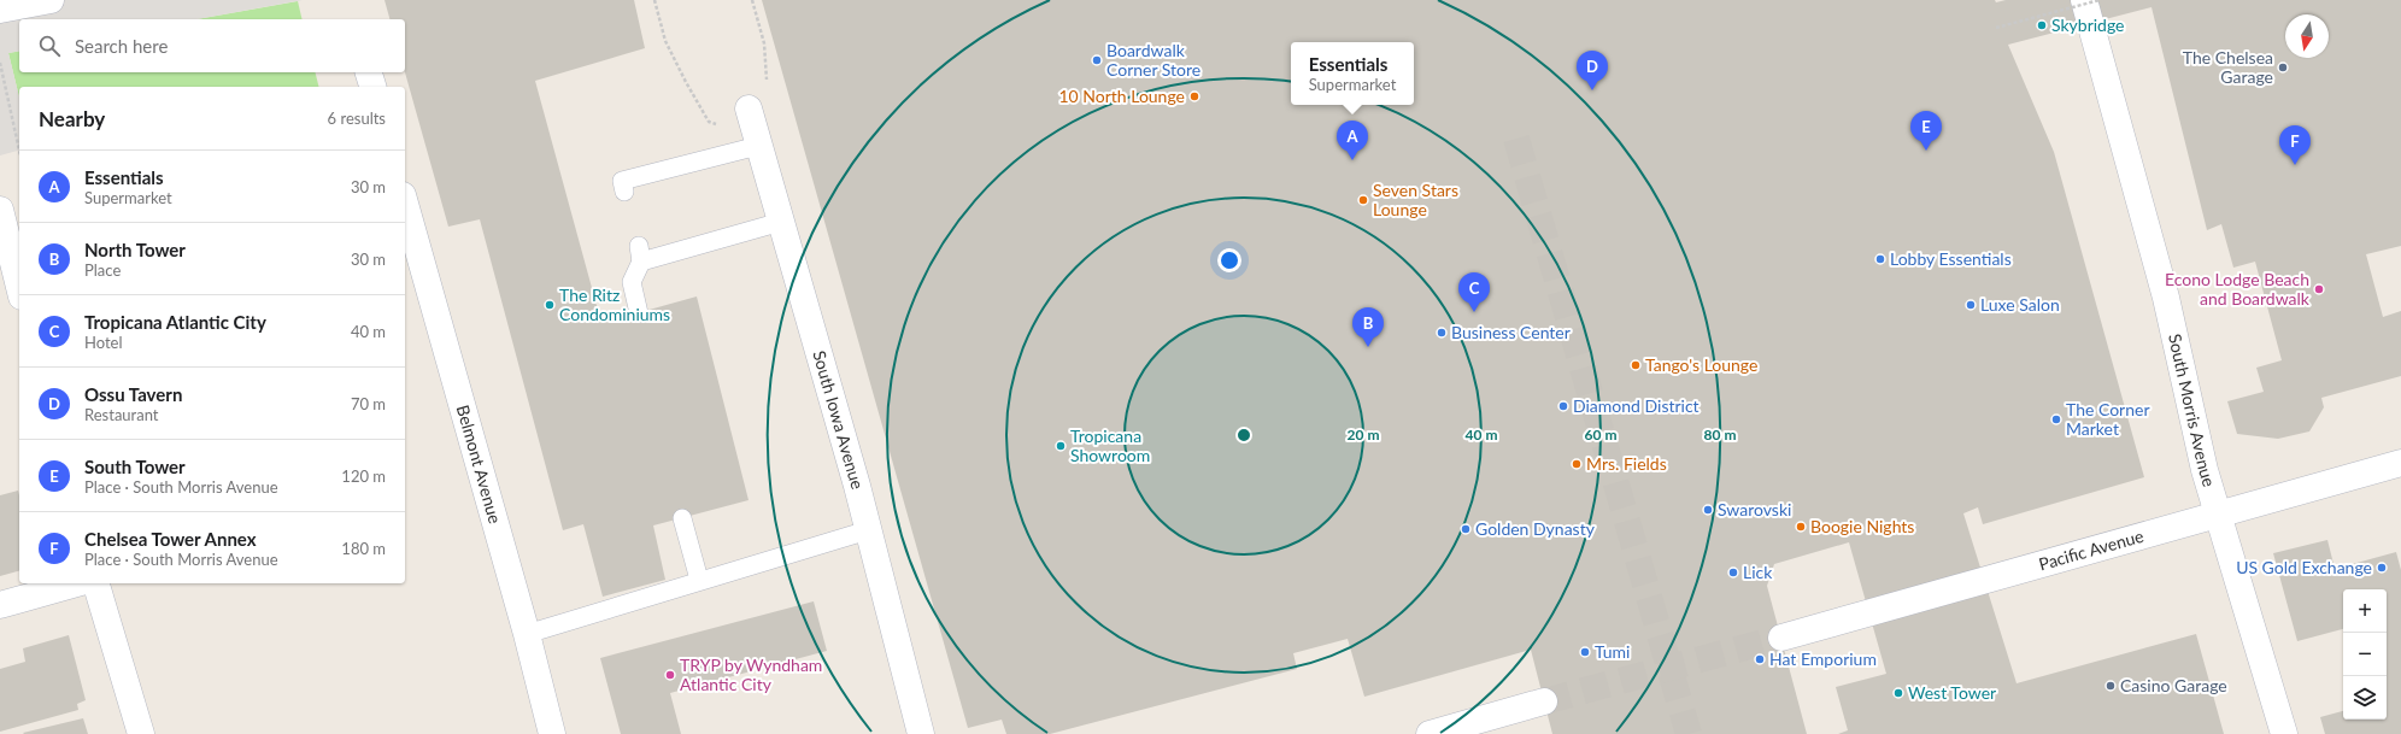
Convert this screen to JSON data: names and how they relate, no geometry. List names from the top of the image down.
{
  "streets": {
    "street": [
      "South Morris Avenue",
      "South Iowa Avenue",
      "Belmont Avenue",
      "Pacific Avenue"
    ]
  },
  "crossings": [
    ["South Morris Avenue", "Pacific Avenue"]
  ],
  "places": [
    "Skybridge",
    "Boardwalk Corner Store",
    "The Chelsea Garage",
    "10 North Lounge",
    "Seven Stars Lounge",
    "Lobby Essentials",
    "Econo Lodge Beach and Boardwalk",
    "The Ritz Condominiums",
    "Luxe Salon",
    "Business Center",
    "Tango's Lounge",
    "Diamond District",
    "The Corner Market",
    "Tropicana Showroom",
    "Mrs. Fields",
    "Swarovski",
    "Boogie Nights",
    "Golden Dynasty",
    "US Gold Exchange",
    "Lick",
    "Tumi",
    "Hat Emporium",
    "TRYP by Wyndham Atlantic City",
    "Casino Garage",
    "West Tower"
  ],
  "north": "bottom",
  "page": {
    "search": "Search here",
    "popup": ["Essentials", "Supermarket"],
    "pins": [
      "D",
      "E",
      "A",
      "F",
      "C",
      "B"
    ],
    "heading": ["Nearby", "6 results"],
    "list": [
      {
        "mark": "A",
        "name": "Essentials",
        "note": "Supermarket",
        "value": "30 m"
      },
      {
        "mark": "B",
        "name": "North Tower",
        "note": "Place",
        "value": "30 m"
      },
      {
        "mark": "C",
        "name": "Tropicana Atlantic City",
        "note": "Hotel",
        "value": "40 m"
      },
      {
        "mark": "D",
        "name": "Ossu Tavern",
        "note": "Restaurant",
        "value": "70 m"
      },
      {
        "mark": "E",
        "name": "South Tower",
        "note": "Place · South Morris Avenue",
        "value": "120 m"
      },
      {
        "mark": "F",
        "name": "Chelsea Tower Annex",
        "note": "Place · South Morris Avenue",
        "value": "180 m"
      }
    ],
    "map_buttons": ["+", "−"]
  },
  "rings": [
    "20 m",
    "40 m",
    "60 m",
    "80 m"
  ]
}
